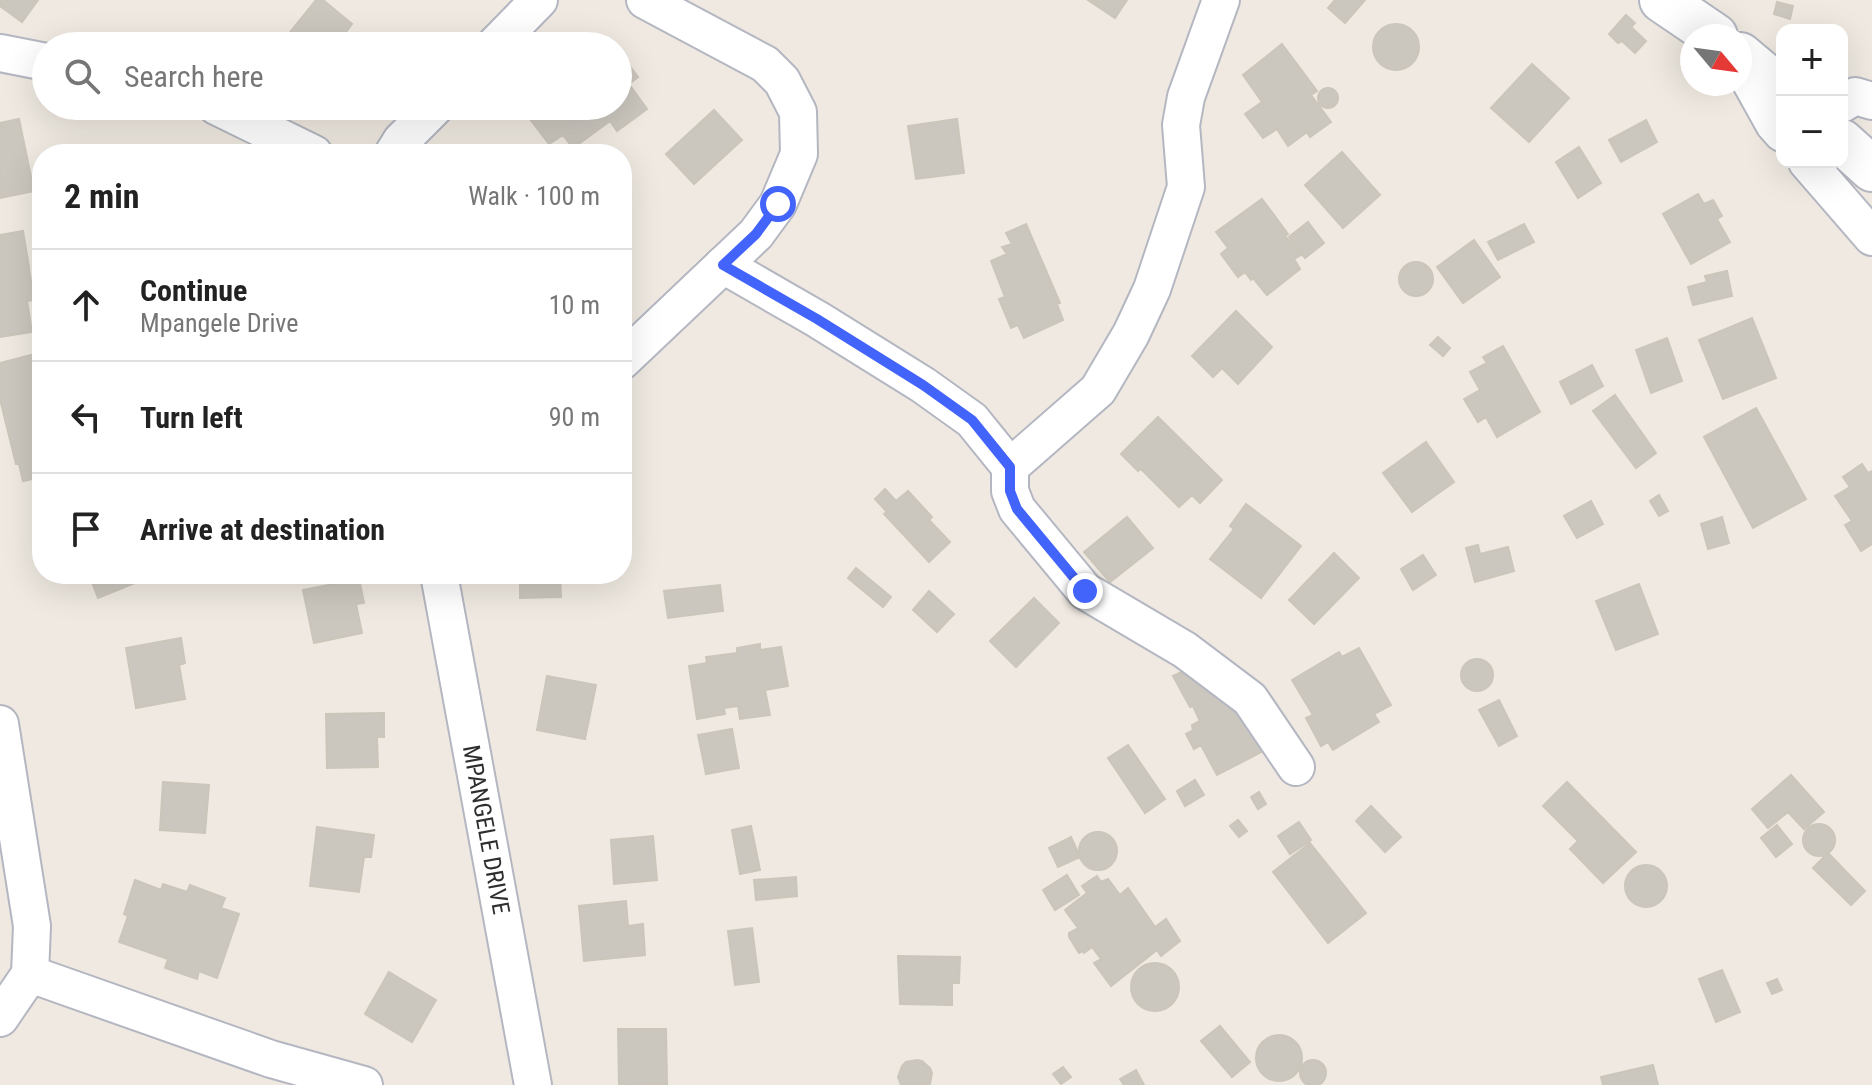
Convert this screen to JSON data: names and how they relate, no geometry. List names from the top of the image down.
{
  "streets": {
    "street": ["MPANGELE DRIVE"]
  },
  "north": "bottom right",
  "page": {
    "map_buttons": ["+", "−"],
    "search": "Search here",
    "heading": ["2 min", "Walk · 100 m"],
    "list": [
      ["Continue", "Mpangele Drive", "10 m"],
      ["Turn left", "90 m"],
      "Arrive at destination"
    ]
  }
}
